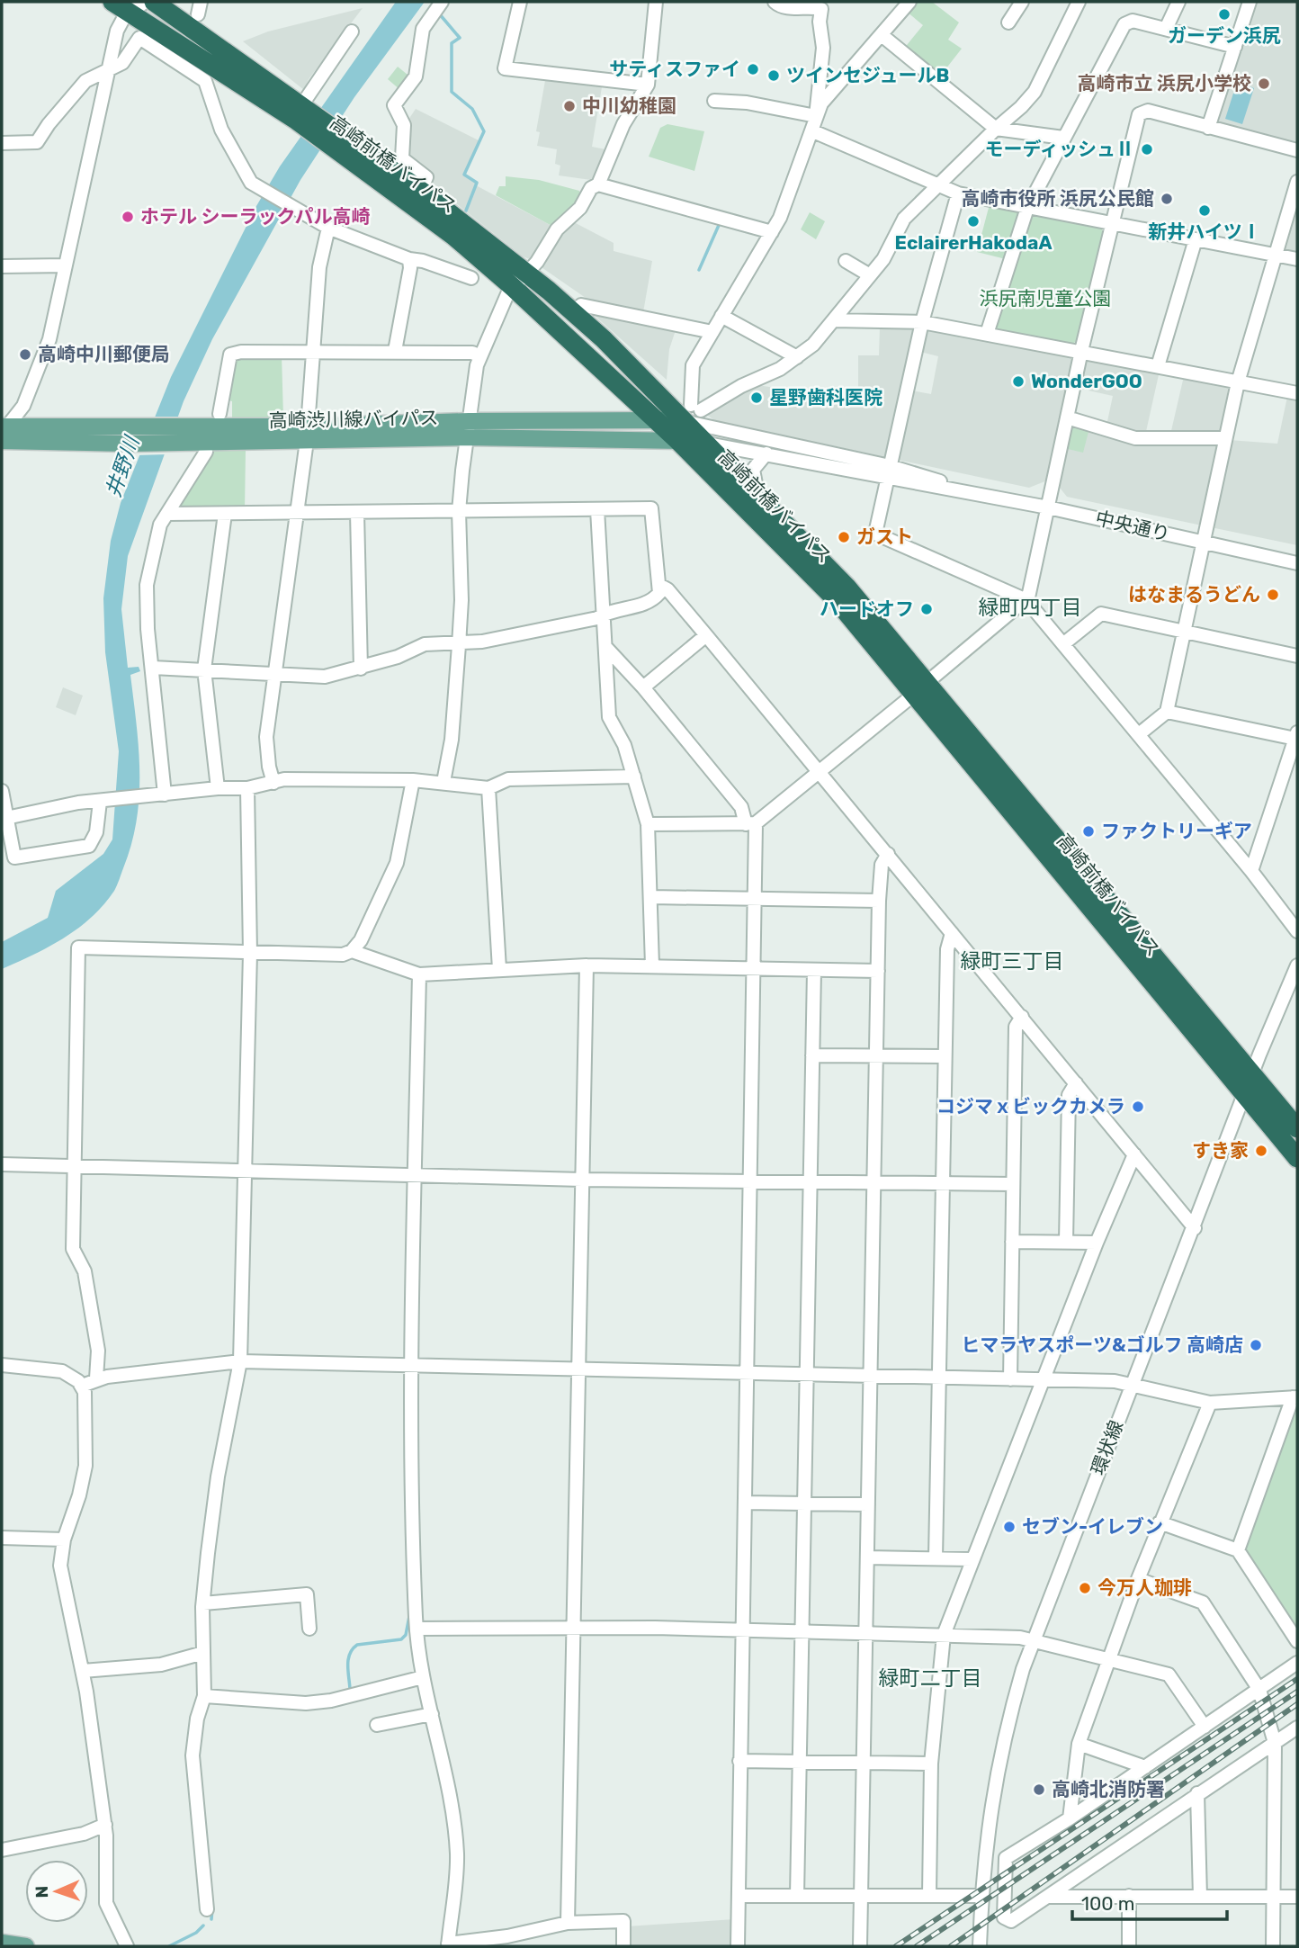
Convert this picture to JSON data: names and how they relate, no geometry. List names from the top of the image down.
{
  "streets": {
    "highway": ["高崎前橋バイパス"],
    "main road": ["高崎渋川線バイパス"],
    "street": ["中央通り", "環状線"]
  },
  "crossings": [
    ["高崎前橋バイパス", "高崎渋川線バイパス"],
    ["高崎前橋バイパス", "中央通り"],
    ["高崎前橋バイパス", "環状線"],
    ["高崎渋川線バイパス", "中央通り"]
  ],
  "districts": ["緑町四丁目", "緑町三丁目", "緑町二丁目"],
  "water": ["井野川"],
  "parks": ["浜尻南児童公園"],
  "places": [
    "ガーデン浜尻",
    "サティスファイ",
    "ツインセジュールB",
    "高崎市立 浜尻小学校",
    "中川幼稚園",
    "モーディッシュⅡ",
    "高崎市役所 浜尻公民館",
    "新井ハイツⅠ",
    "ホテル シーラックパル高崎",
    "EclairerHakodaA",
    "高崎中川郵便局",
    "WonderGOO",
    "星野歯科医院",
    "ガスト",
    "はなまるうどん",
    "ハードオフ",
    "ファクトリーギア",
    "コジマｘビックカメラ",
    "すき家",
    "ヒマラヤスポーツ&ゴルフ 高崎店",
    "セブン-イレブン",
    "今万人珈琲",
    "高崎北消防署"
  ],
  "scale_bar": "100 m",
  "north": "left"
}
